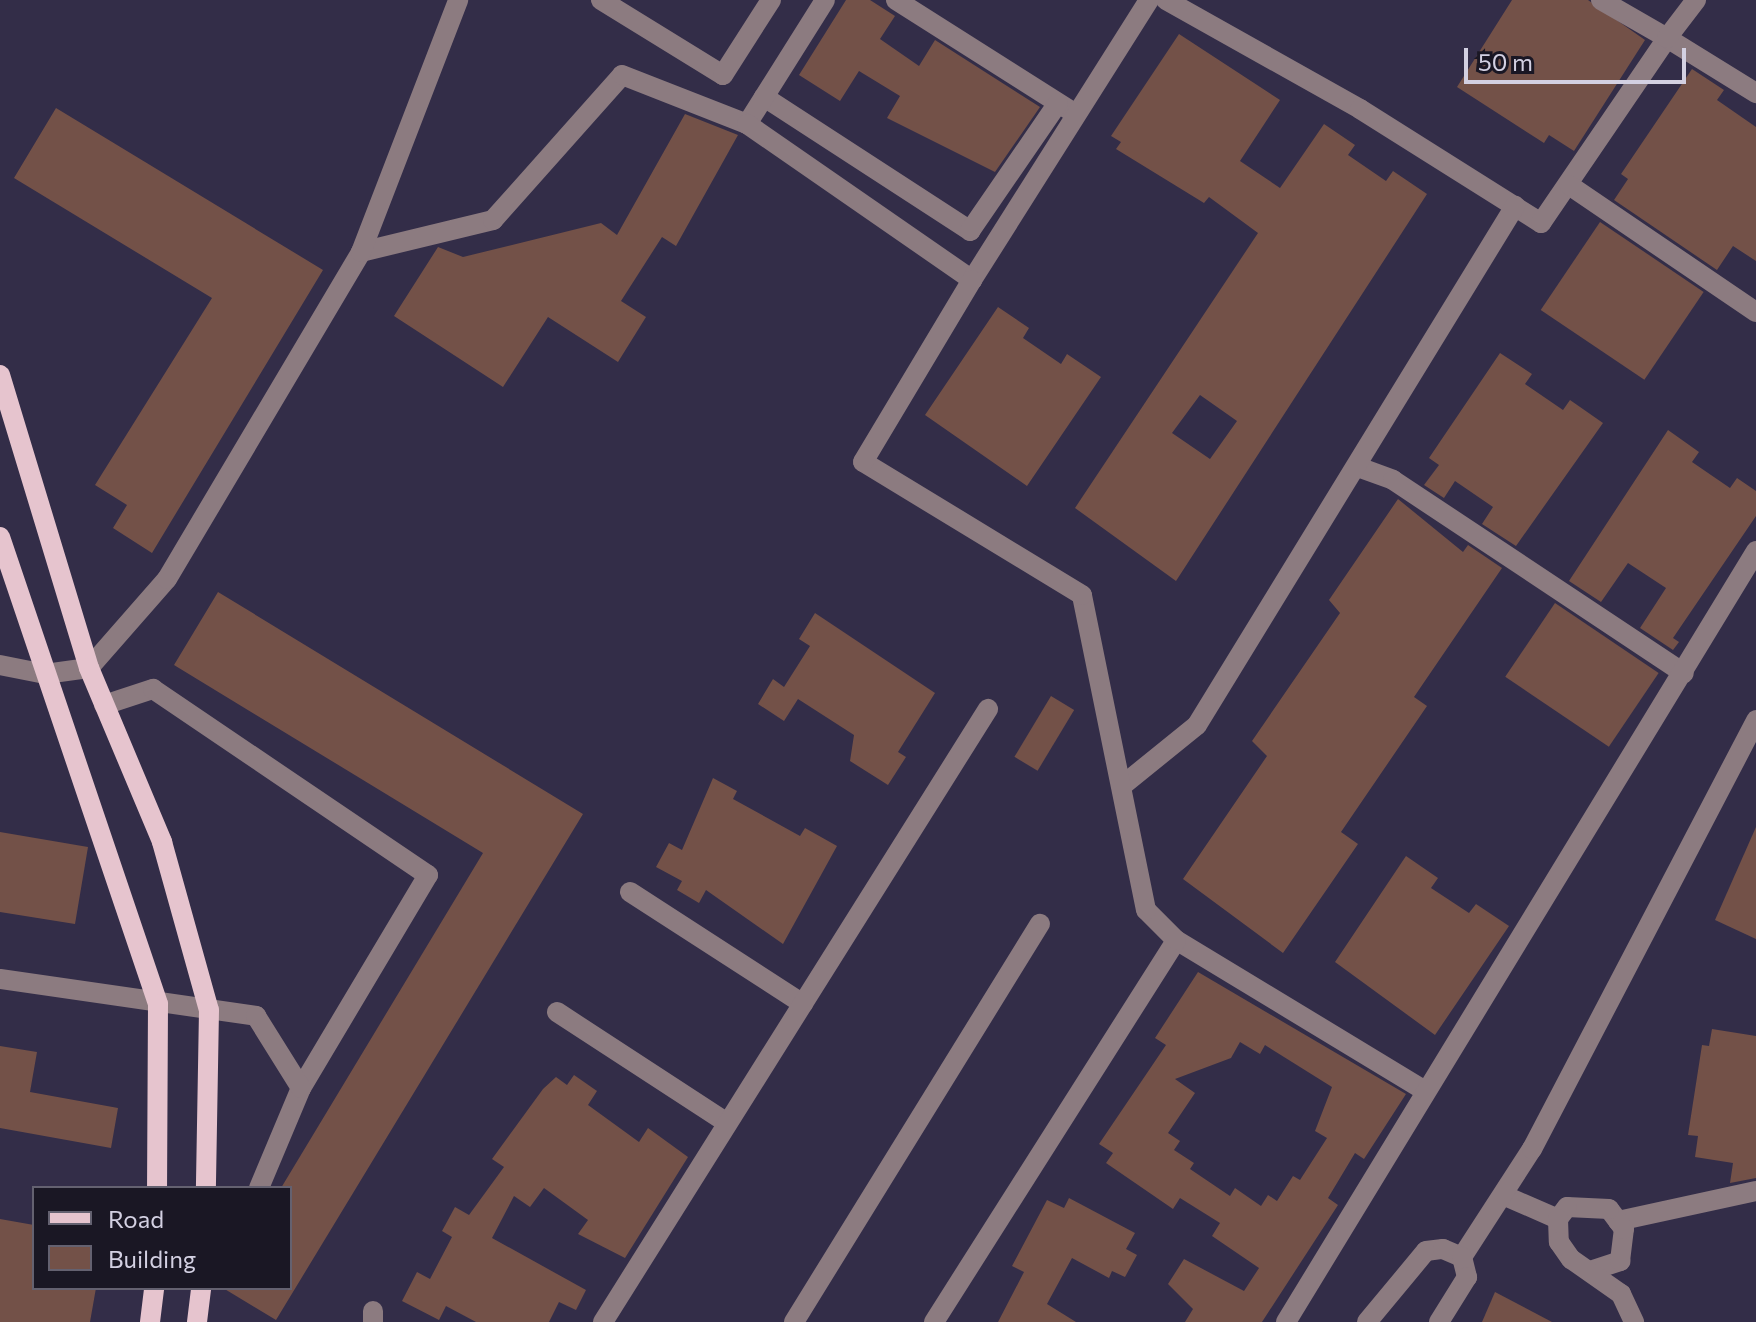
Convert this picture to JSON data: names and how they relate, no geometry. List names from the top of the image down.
{
  "legend": ["Road", "Building"],
  "scale_bar": "50 m"
}
